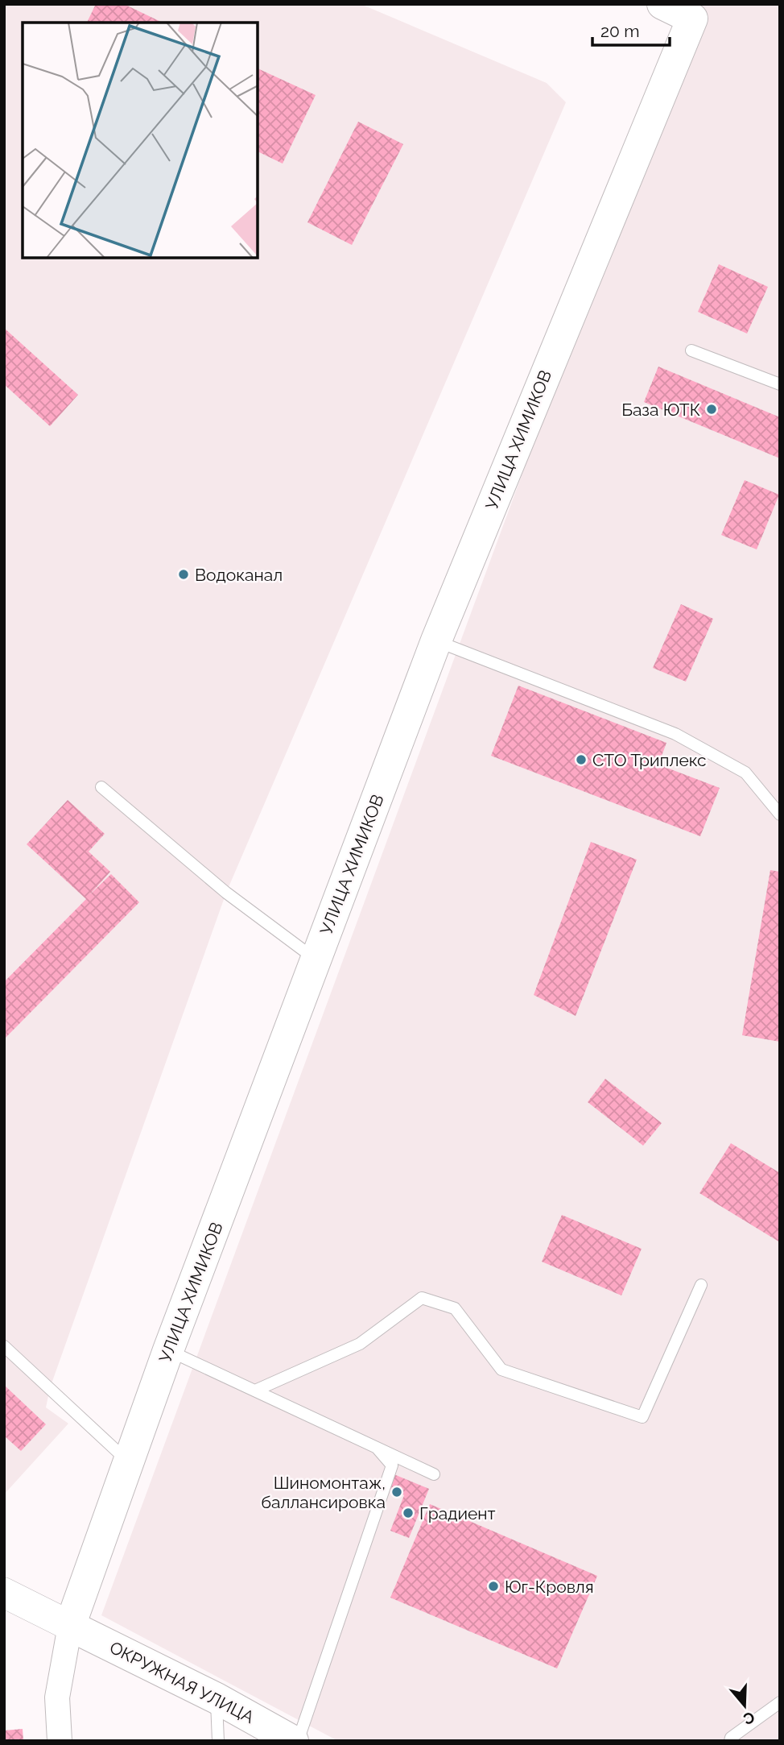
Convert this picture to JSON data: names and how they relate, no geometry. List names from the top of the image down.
{
  "streets": {
    "main road": ["УЛИЦА ХИМИКОВ", "ОКРУЖНАЯ УЛИЦА"]
  },
  "crossings": [
    ["УЛИЦА ХИМИКОВ", "ОКРУЖНАЯ УЛИЦА"]
  ],
  "places": [
    "База ЮТК",
    "Водоканал",
    "СТО Триплекс",
    "Шиномонтаж, баллансировка",
    "Градиент",
    "Юг-Кровля"
  ],
  "scale_bar": "20 m",
  "north": "bottom"
}
